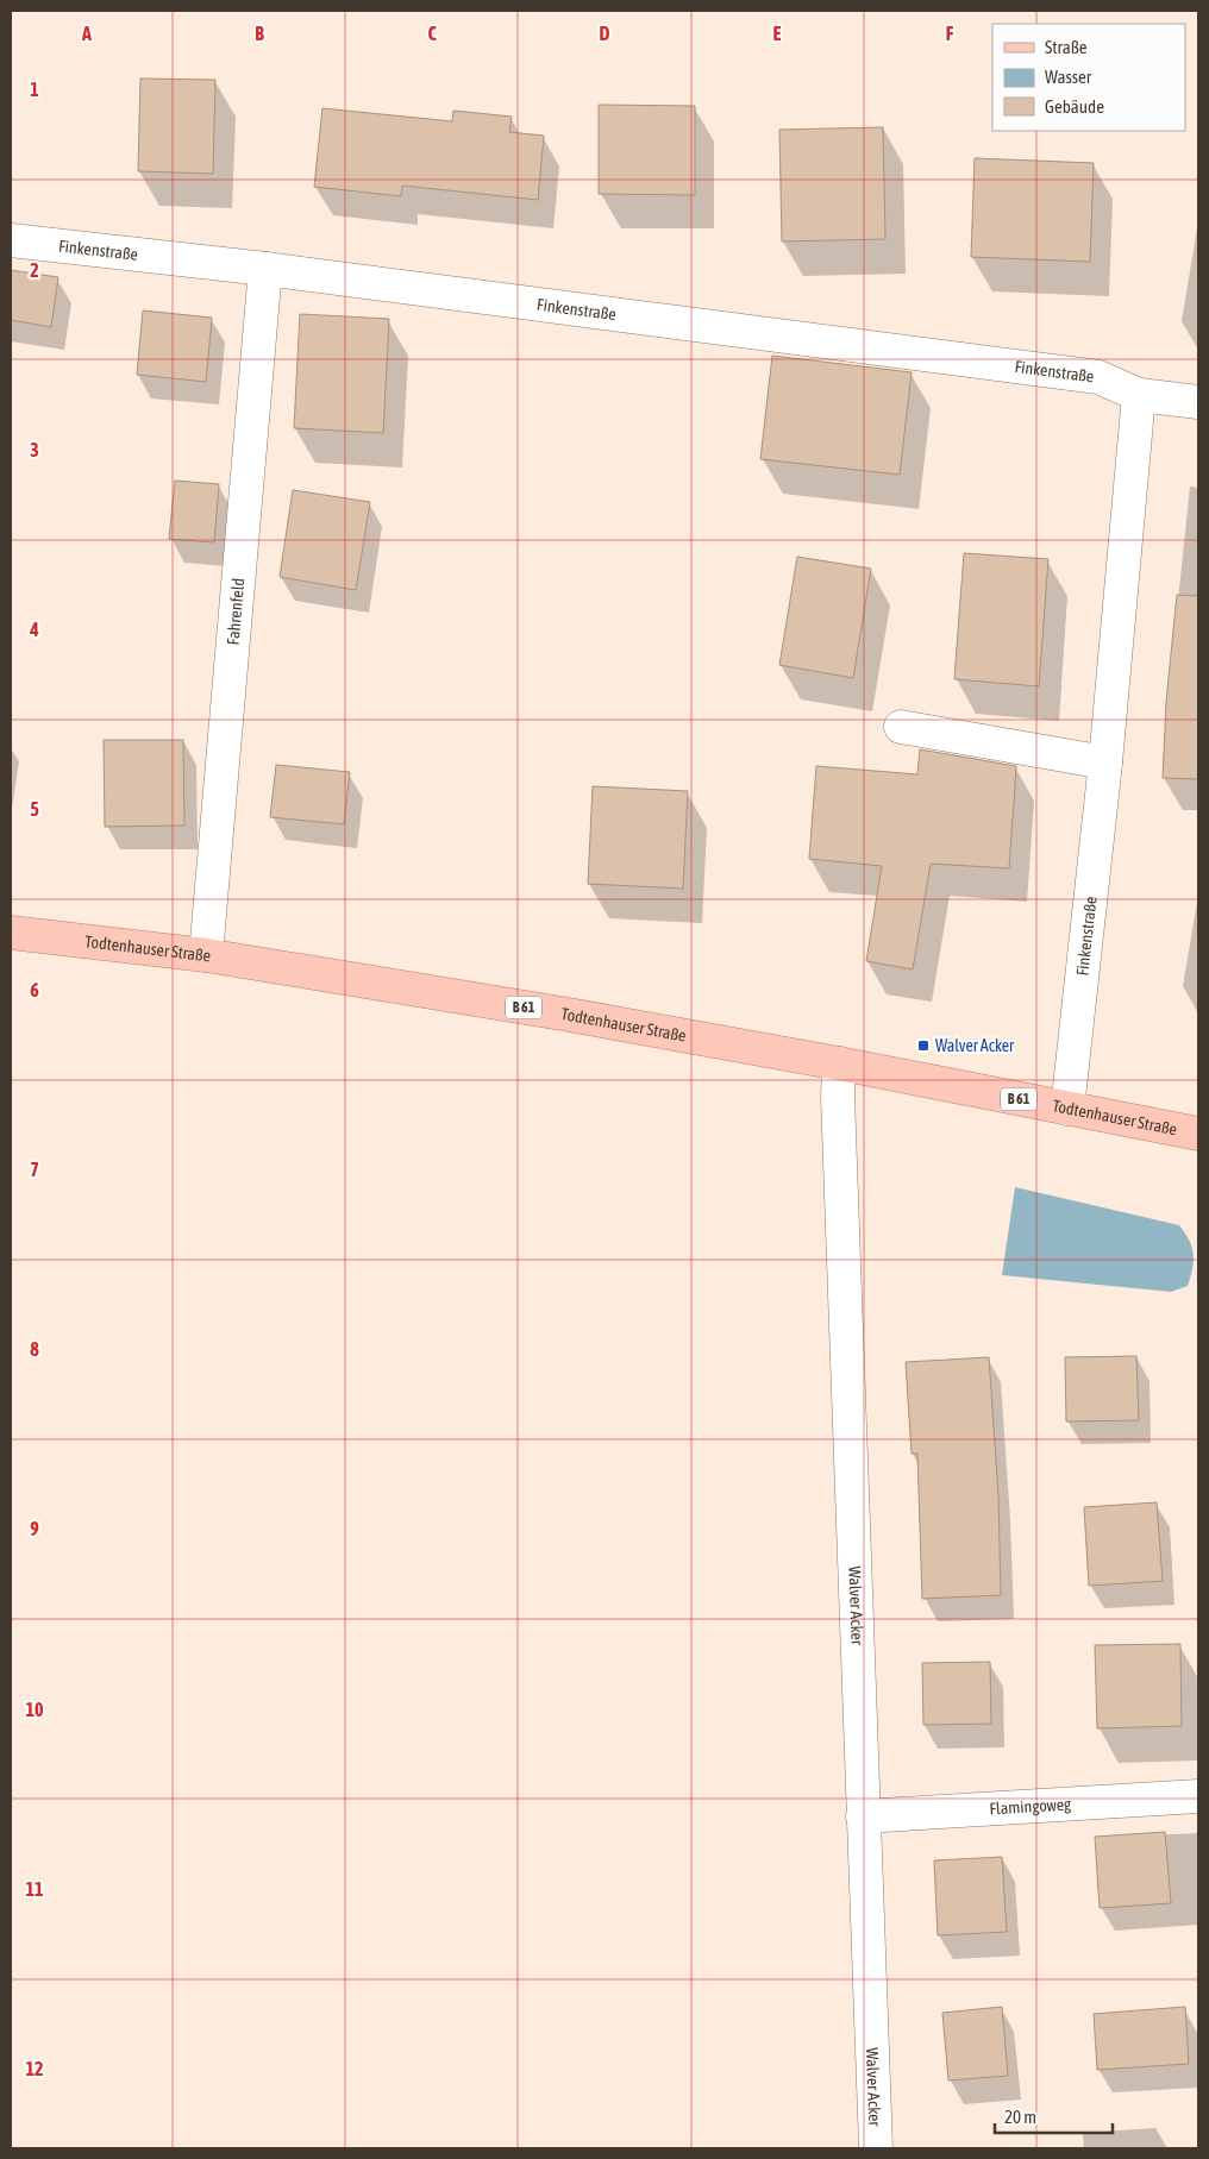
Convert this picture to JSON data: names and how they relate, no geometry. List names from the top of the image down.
{
  "streets": {
    "main road": ["Todtenhauser Straße", "B 61"],
    "street": [
      "Finkenstraße",
      "Fahrenfeld",
      "Walver Acker",
      "Flamingoweg"
    ]
  },
  "crossings": [
    ["Finkenstraße", "Fahrenfeld"],
    ["Finkenstraße", "Todtenhauser Straße"],
    ["Fahrenfeld", "Todtenhauser Straße"],
    ["Todtenhauser Straße", "Walver Acker"],
    ["Walver Acker", "Flamingoweg"]
  ],
  "places": {
    "transit": ["Walver Acker"]
  },
  "legend": ["Straße", "Wasser", "Gebäude"],
  "scale_bar": "20 m",
  "grid": {
    "columns": [
      "A",
      "B",
      "C",
      "D",
      "E",
      "F"
    ],
    "rows": [
      "1",
      "2",
      "3",
      "4",
      "5",
      "6",
      "7",
      "8",
      "9",
      "10",
      "11",
      "12"
    ]
  }
}
